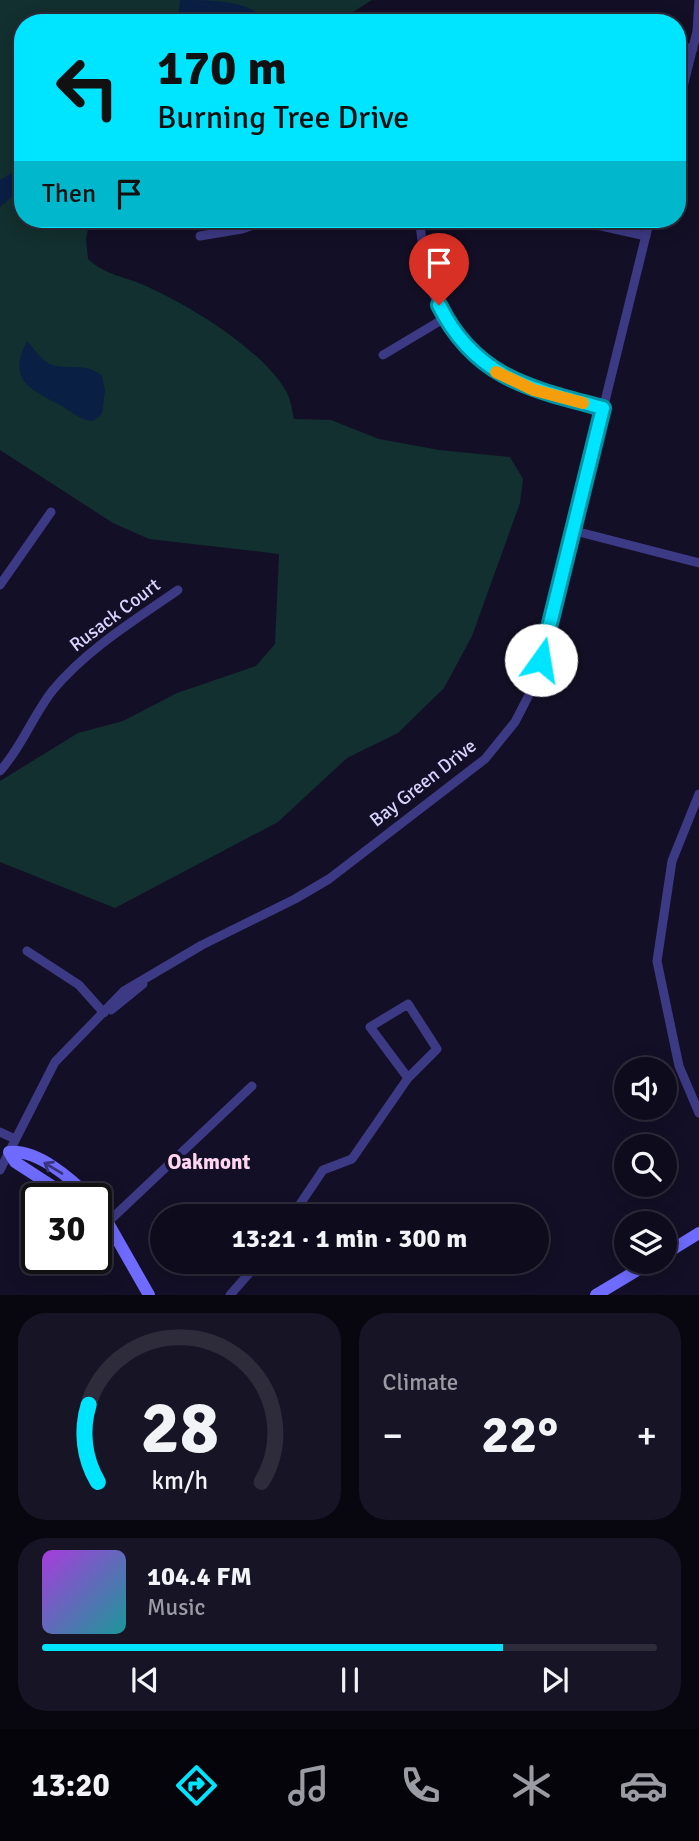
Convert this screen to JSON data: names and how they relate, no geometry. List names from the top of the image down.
{
  "streets": {
    "street": ["Rusack Court", "Bay Green Drive"]
  },
  "districts": ["Oakmont"],
  "page": {
    "turn": ["170 m", "Burning Tree Drive"],
    "then": "Then",
    "limit": "30",
    "trip": "13:21 · 1 min · 300 m",
    "tile": "Climate",
    "heat": ["−", "22°", "+"],
    "song": ["104.4 FM", "Music"],
    "tabs": "13:20",
    "gauge": ["28", "km/h"]
  }
}
